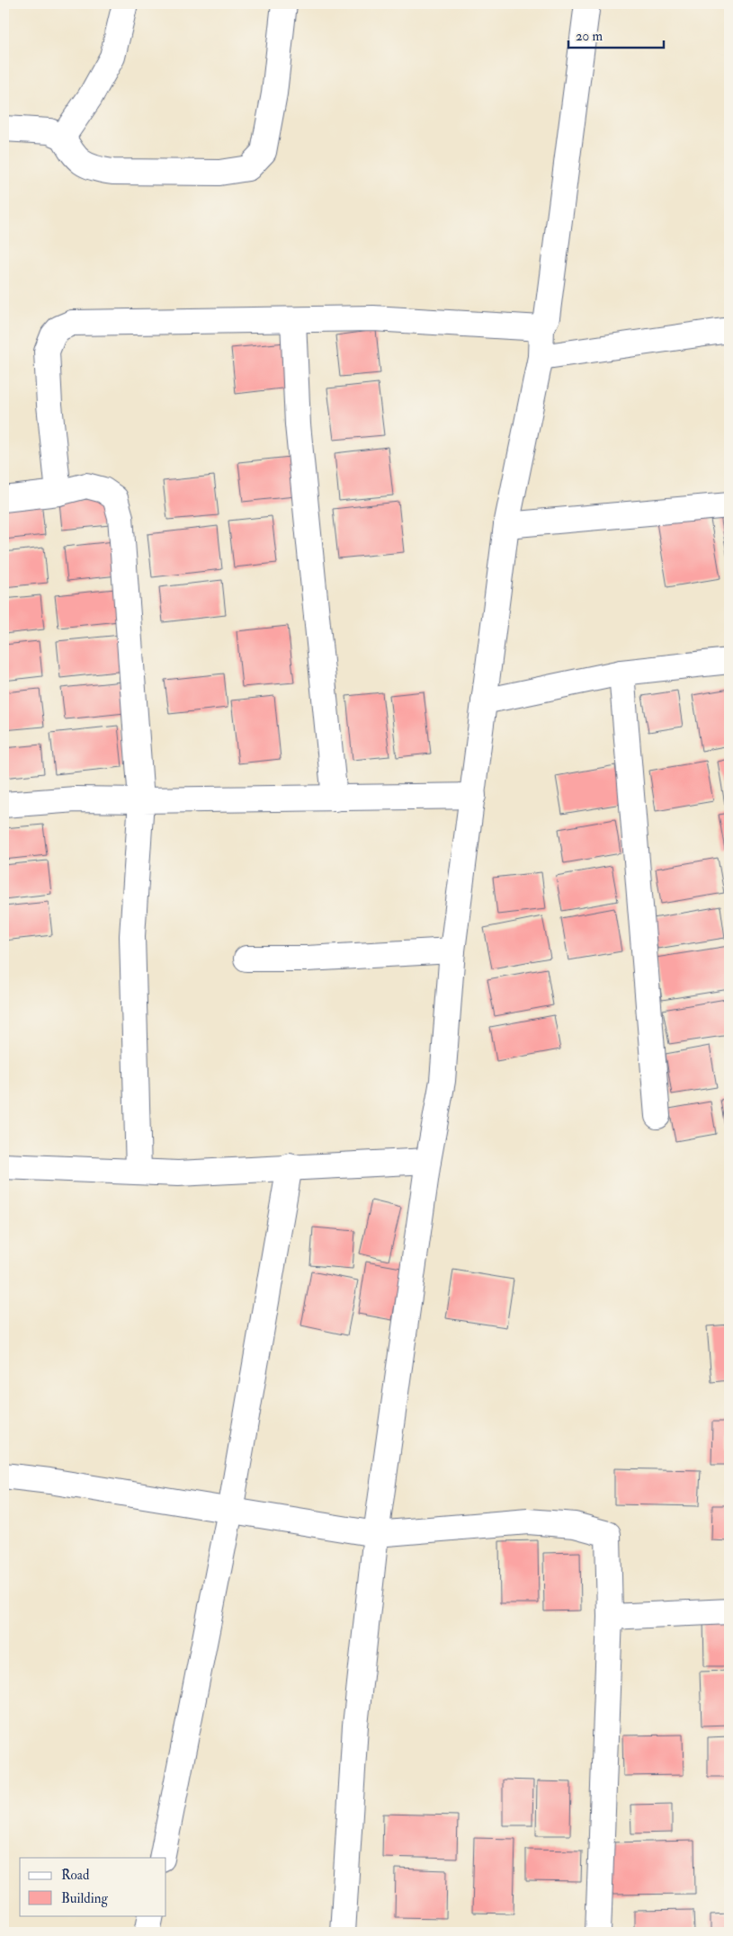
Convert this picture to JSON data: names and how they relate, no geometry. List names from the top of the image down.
{
  "legend": ["Road", "Building"],
  "scale_bar": "20 m"
}
